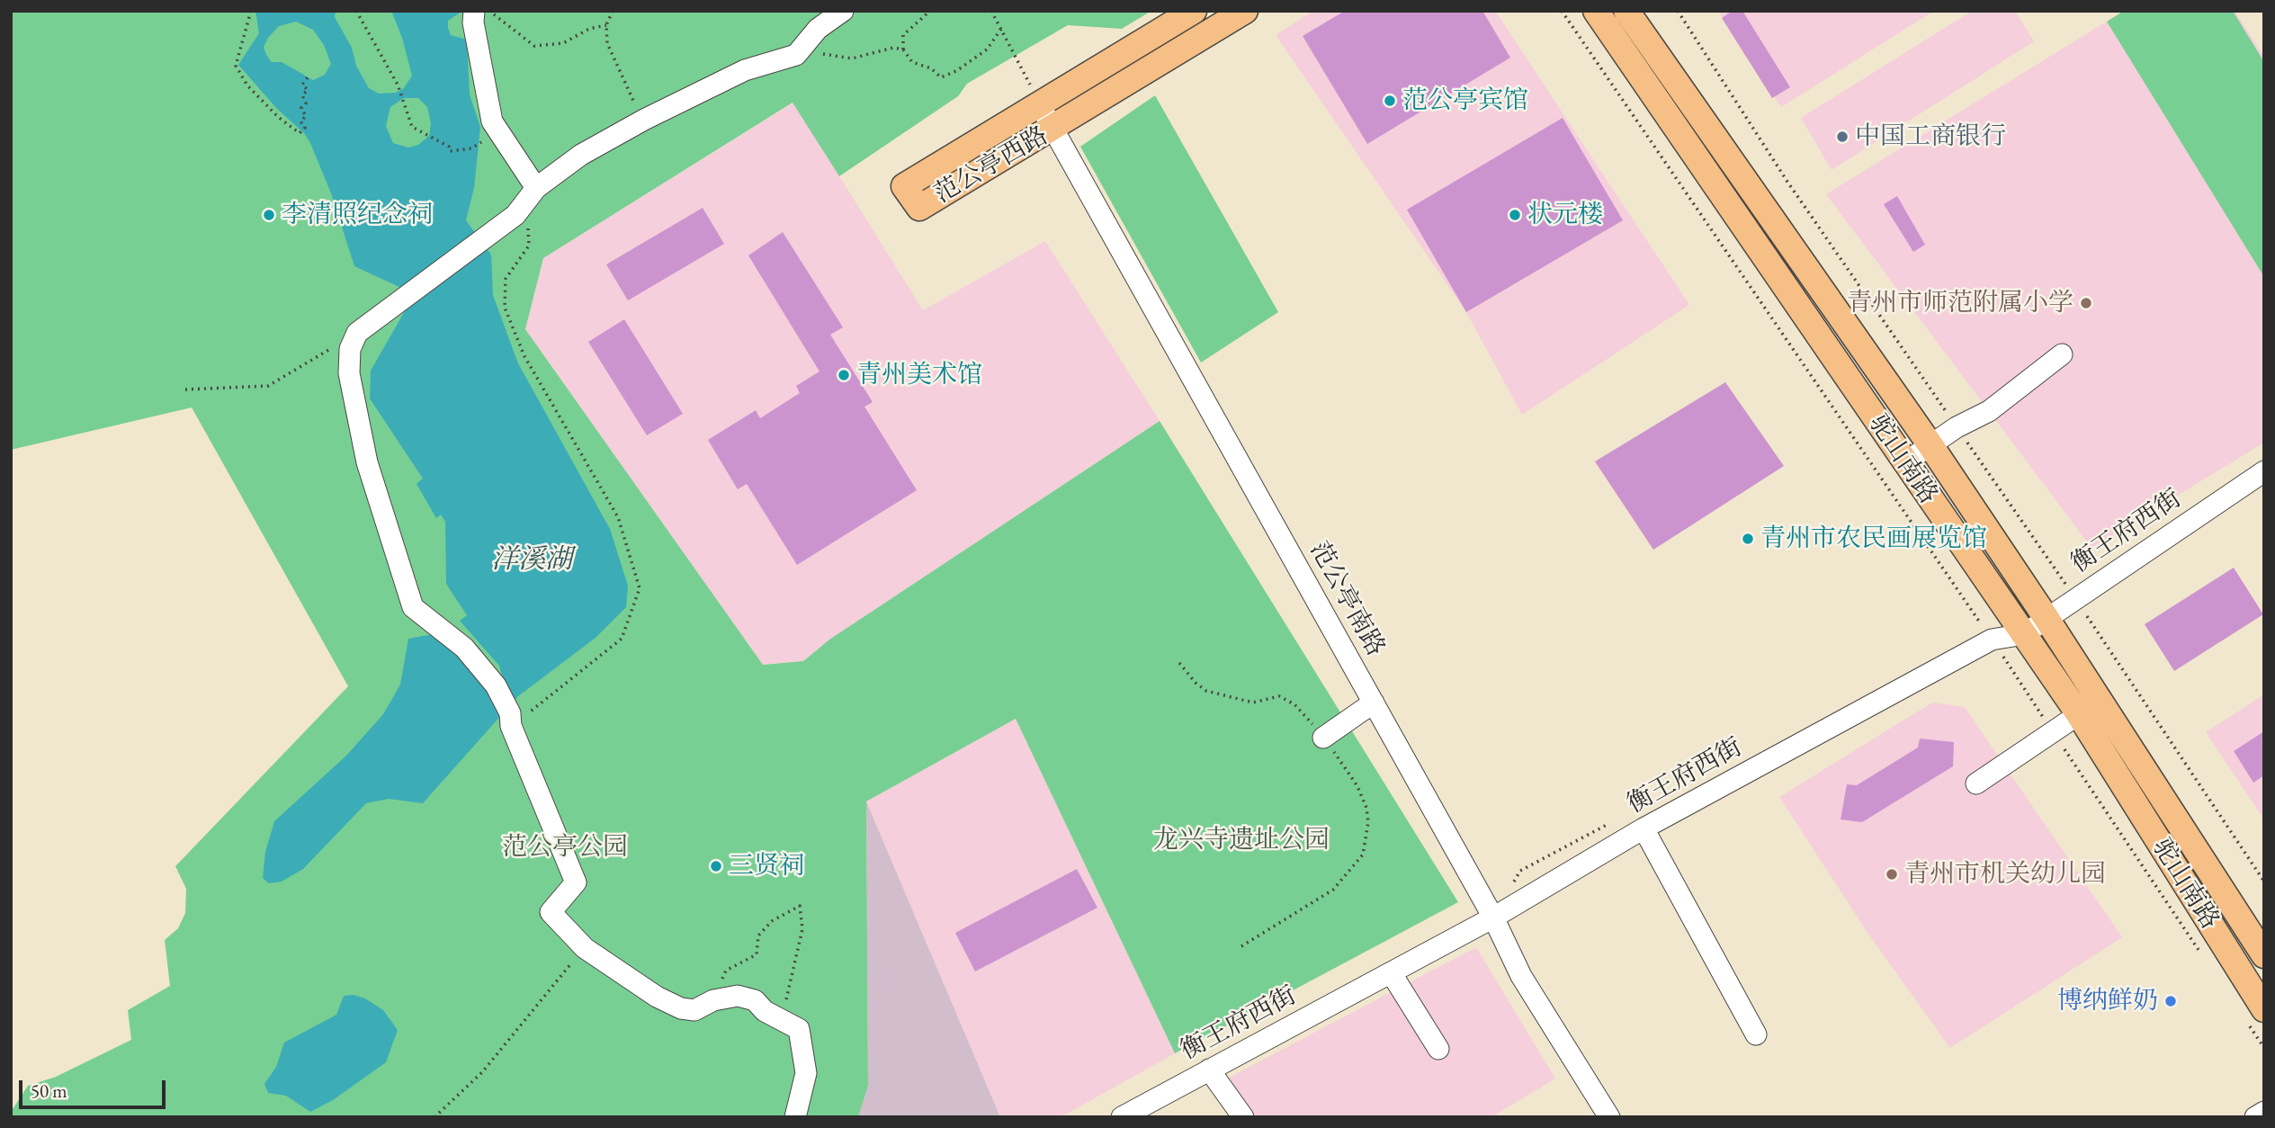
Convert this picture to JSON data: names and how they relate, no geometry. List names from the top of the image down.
{
  "streets": {
    "main road": ["范公亭西路", "驼山南路"],
    "street": ["衡王府西街", "范公亭南路"]
  },
  "crossings": [
    ["范公亭西路", "范公亭南路"],
    ["驼山南路", "衡王府西街"],
    ["衡王府西街", "范公亭南路"]
  ],
  "water": ["洋溪湖"],
  "parks": ["龙兴寺遗址公园", "范公亭公园"],
  "places": [
    "范公亭宾馆",
    "中国工商银行",
    "李清照纪念祠",
    "状元楼",
    "青州市师范附属小学",
    "青州美术馆",
    "青州市农民画展览馆",
    "三贤祠",
    "青州市机关幼儿园",
    "博纳鲜奶"
  ],
  "scale_bar": "50 m"
}
